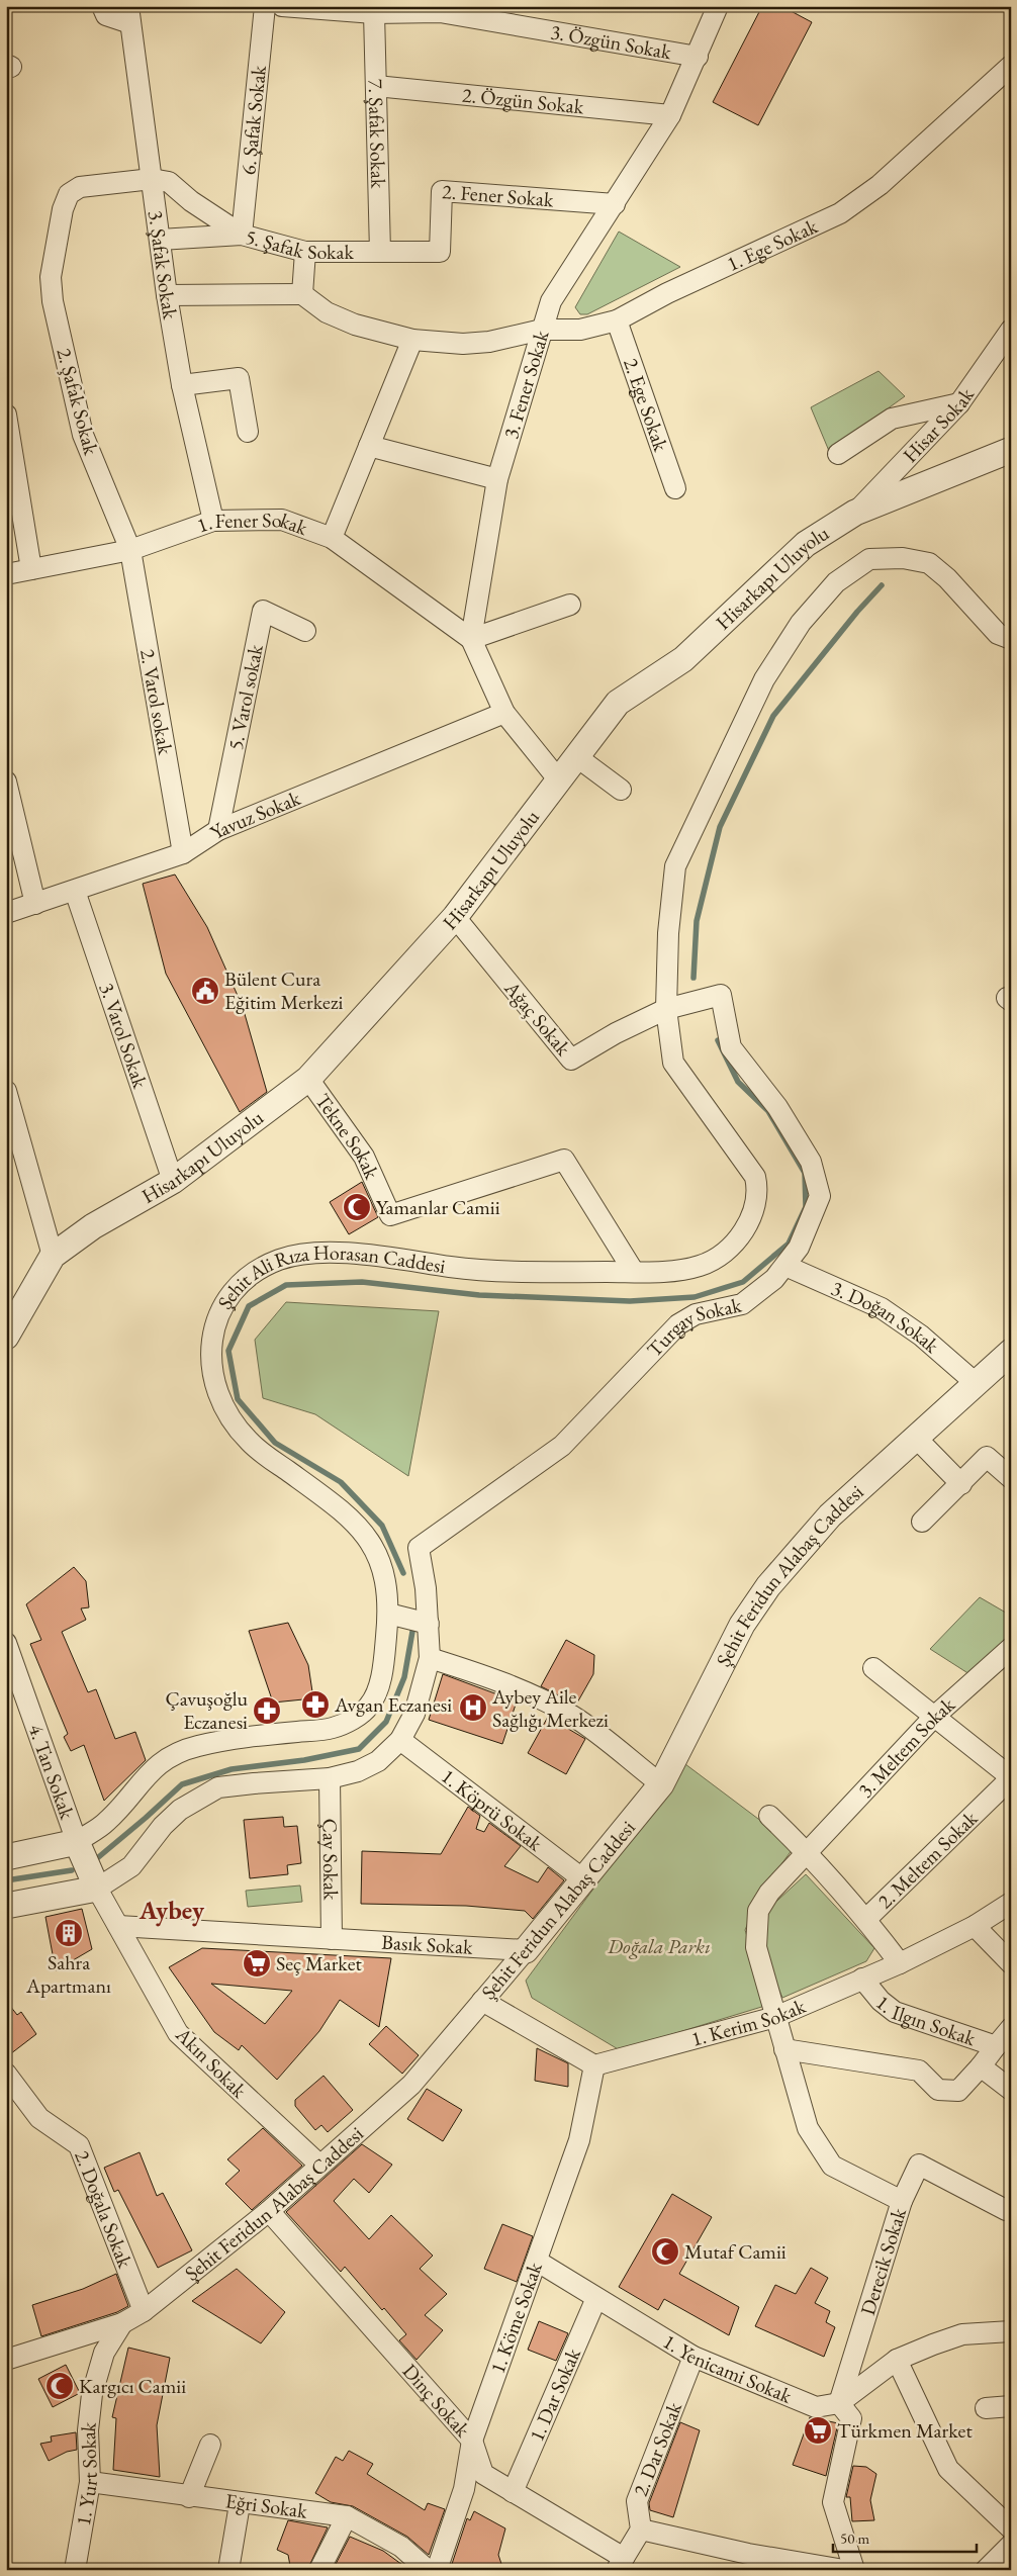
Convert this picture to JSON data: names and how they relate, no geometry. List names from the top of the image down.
{
  "streets": {
    "street": [
      "3. Özgün Sokak",
      "2. Özgün Sokak",
      "6. Şafak Sokak",
      "7. Şafak Sokak",
      "2. Fener Sokak",
      "5. Şafak Sokak",
      "1. Ege Sokak",
      "3. Şafak Sokak",
      "3. Fener Sokak",
      "2. Şafak Sokak",
      "2. Ege Sokak",
      "Hisar Sokak",
      "1. Fener Sokak",
      "Hisarkapı Uluyolu",
      "5. Varol sokak",
      "2. Varol sokak",
      "Yavuz Sokak",
      "Ağaç Sokak",
      "3. Varol Sokak",
      "Tekne Sokak",
      "Şehit Ali Rıza Horasan Caddesi",
      "3. Doğan Sokak",
      "Turgay Sokak",
      "Şehit Feridun Alabaş Caddesi",
      "3. Meltem Sokak",
      "4. Tan Sokak",
      "1. Köprü Sokak",
      "Çay Sokak",
      "2. Meltem Sokak",
      "Basık Sokak",
      "1. Ilgın Sokak",
      "1. Kerim Sokak",
      "Akın Sokak",
      "2. Doğala Sokak",
      "Derecik Sokak",
      "1. Köme Sokak",
      "1. Yenicami Sokak",
      "1. Dar Sokak",
      "Dinç Sokak",
      "2. Dar Sokak",
      "1. Yurt Sokak",
      "Eğri Sokak"
    ]
  },
  "crossings": [
    ["3. Özgün Sokak", "7. Şafak Sokak"],
    ["3. Özgün Sokak", "3. Fener Sokak"],
    ["2. Özgün Sokak", "7. Şafak Sokak"],
    ["2. Özgün Sokak", "3. Fener Sokak"],
    ["6. Şafak Sokak", "5. Şafak Sokak"],
    ["7. Şafak Sokak", "5. Şafak Sokak"],
    ["2. Fener Sokak", "5. Şafak Sokak"],
    ["2. Fener Sokak", "3. Fener Sokak"],
    ["5. Şafak Sokak", "3. Şafak Sokak"],
    ["1. Ege Sokak", "3. Fener Sokak"],
    ["1. Ege Sokak", "2. Ege Sokak"],
    ["3. Şafak Sokak", "2. Şafak Sokak"],
    ["3. Şafak Sokak", "1. Fener Sokak"],
    ["3. Fener Sokak", "1. Fener Sokak"],
    ["2. Şafak Sokak", "1. Fener Sokak"],
    ["2. Şafak Sokak", "2. Varol sokak"],
    ["Hisar Sokak", "Hisarkapı Uluyolu"],
    ["1. Fener Sokak", "2. Varol sokak"],
    ["Hisarkapı Uluyolu", "Ağaç Sokak"],
    ["Hisarkapı Uluyolu", "3. Varol Sokak"],
    ["Hisarkapı Uluyolu", "Tekne Sokak"],
    ["5. Varol sokak", "Yavuz Sokak"],
    ["2. Varol sokak", "Yavuz Sokak"],
    ["Yavuz Sokak", "3. Varol Sokak"],
    ["Ağaç Sokak", "Şehit Ali Rıza Horasan Caddesi"],
    ["Ağaç Sokak", "Turgay Sokak"],
    ["Tekne Sokak", "Şehit Ali Rıza Horasan Caddesi"],
    ["Şehit Ali Rıza Horasan Caddesi", "Turgay Sokak"],
    ["Şehit Ali Rıza Horasan Caddesi", "4. Tan Sokak"],
    ["3. Doğan Sokak", "Turgay Sokak"],
    ["3. Doğan Sokak", "Şehit Feridun Alabaş Caddesi"],
    ["Şehit Feridun Alabaş Caddesi", "1. Köprü Sokak"],
    ["Şehit Feridun Alabaş Caddesi", "Basık Sokak"],
    ["Şehit Feridun Alabaş Caddesi", "Akın Sokak"],
    ["Şehit Feridun Alabaş Caddesi", "2. Doğala Sokak"],
    ["Şehit Feridun Alabaş Caddesi", "Dinç Sokak"],
    ["Şehit Feridun Alabaş Caddesi", "1. Yurt Sokak"],
    ["3. Meltem Sokak", "1. Kerim Sokak"],
    ["3. Meltem Sokak", "Derecik Sokak"],
    ["Çay Sokak", "Basık Sokak"],
    ["Basık Sokak", "Akın Sokak"],
    ["1. Ilgın Sokak", "1. Kerim Sokak"],
    ["1. Kerim Sokak", "Derecik Sokak"],
    ["1. Kerim Sokak", "1. Köme Sokak"],
    ["Derecik Sokak", "1. Yenicami Sokak"],
    ["1. Köme Sokak", "1. Yenicami Sokak"],
    ["1. Köme Sokak", "Dinç Sokak"],
    ["1. Yenicami Sokak", "1. Dar Sokak"],
    ["1. Yenicami Sokak", "2. Dar Sokak"],
    ["1. Dar Sokak", "Dinç Sokak"],
    ["1. Yurt Sokak", "Eğri Sokak"]
  ],
  "districts": ["Aybey"],
  "parks": ["Doğala Parkı"],
  "places": {
    "public building": ["Bülent Cura Eğitim Merkezi"],
    "mosque": ["Yamanlar Camii", "Mutaf Camii", "Kargıcı Camii"],
    "pharmacy": ["Avgan Eczanesi", "Çavuşoğlu Eczanesi"],
    "hospital": ["Aybey Aile Sağlığı Merkezi"],
    "building": ["Sahra Apartmanı"],
    "supermarket": ["Seç Market", "Türkmen Market"]
  },
  "scale_bar": "50 m"
}
